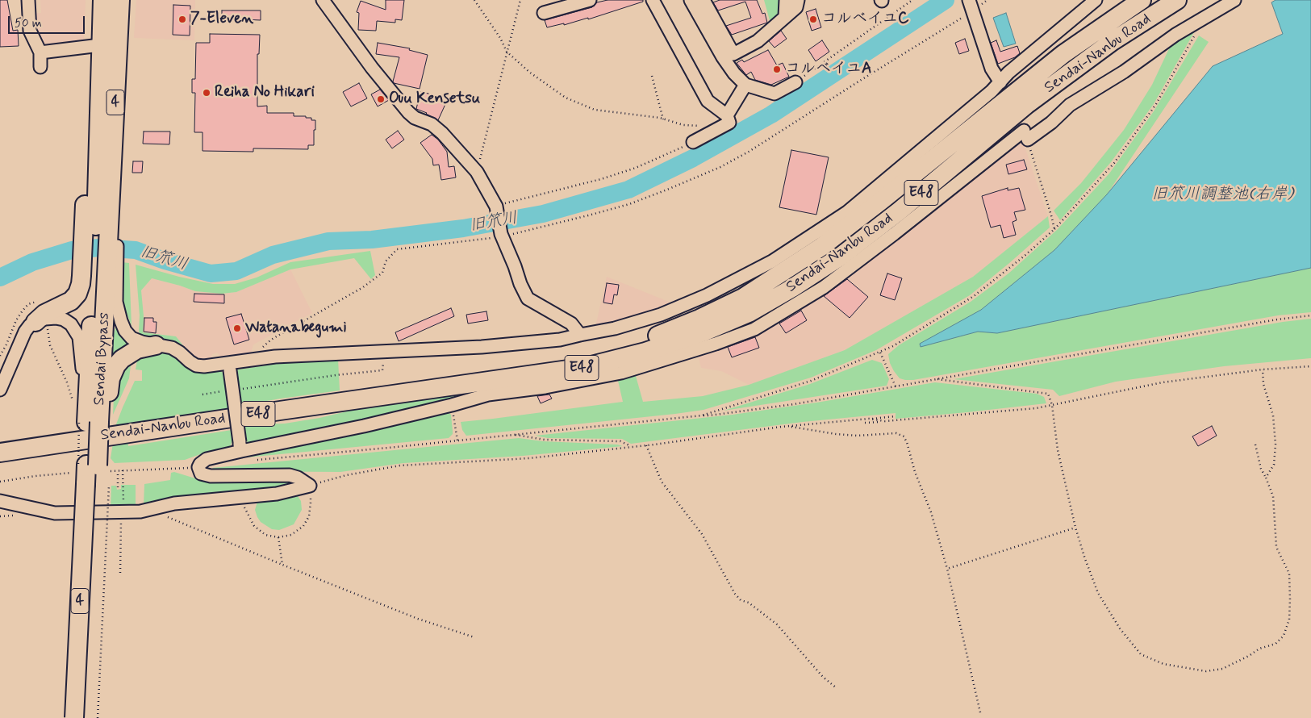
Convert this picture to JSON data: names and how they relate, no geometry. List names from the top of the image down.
{
  "streets": {
    "highway": [
      "Sendai-Nanbu Road",
      "4",
      "E48",
      "Sendai Bypass"
    ]
  },
  "crossings": [
    ["4", "Sendai Bypass"]
  ],
  "water": ["旧笊川調整池(右岸)", "旧笊川"],
  "places": [
    "7-Eleven",
    "コルベイユC",
    "コルベイユA",
    "Reiha No Hikari",
    "Ouu Kensetsu",
    "Watanabegumi"
  ],
  "scale_bar": "50 m"
}
